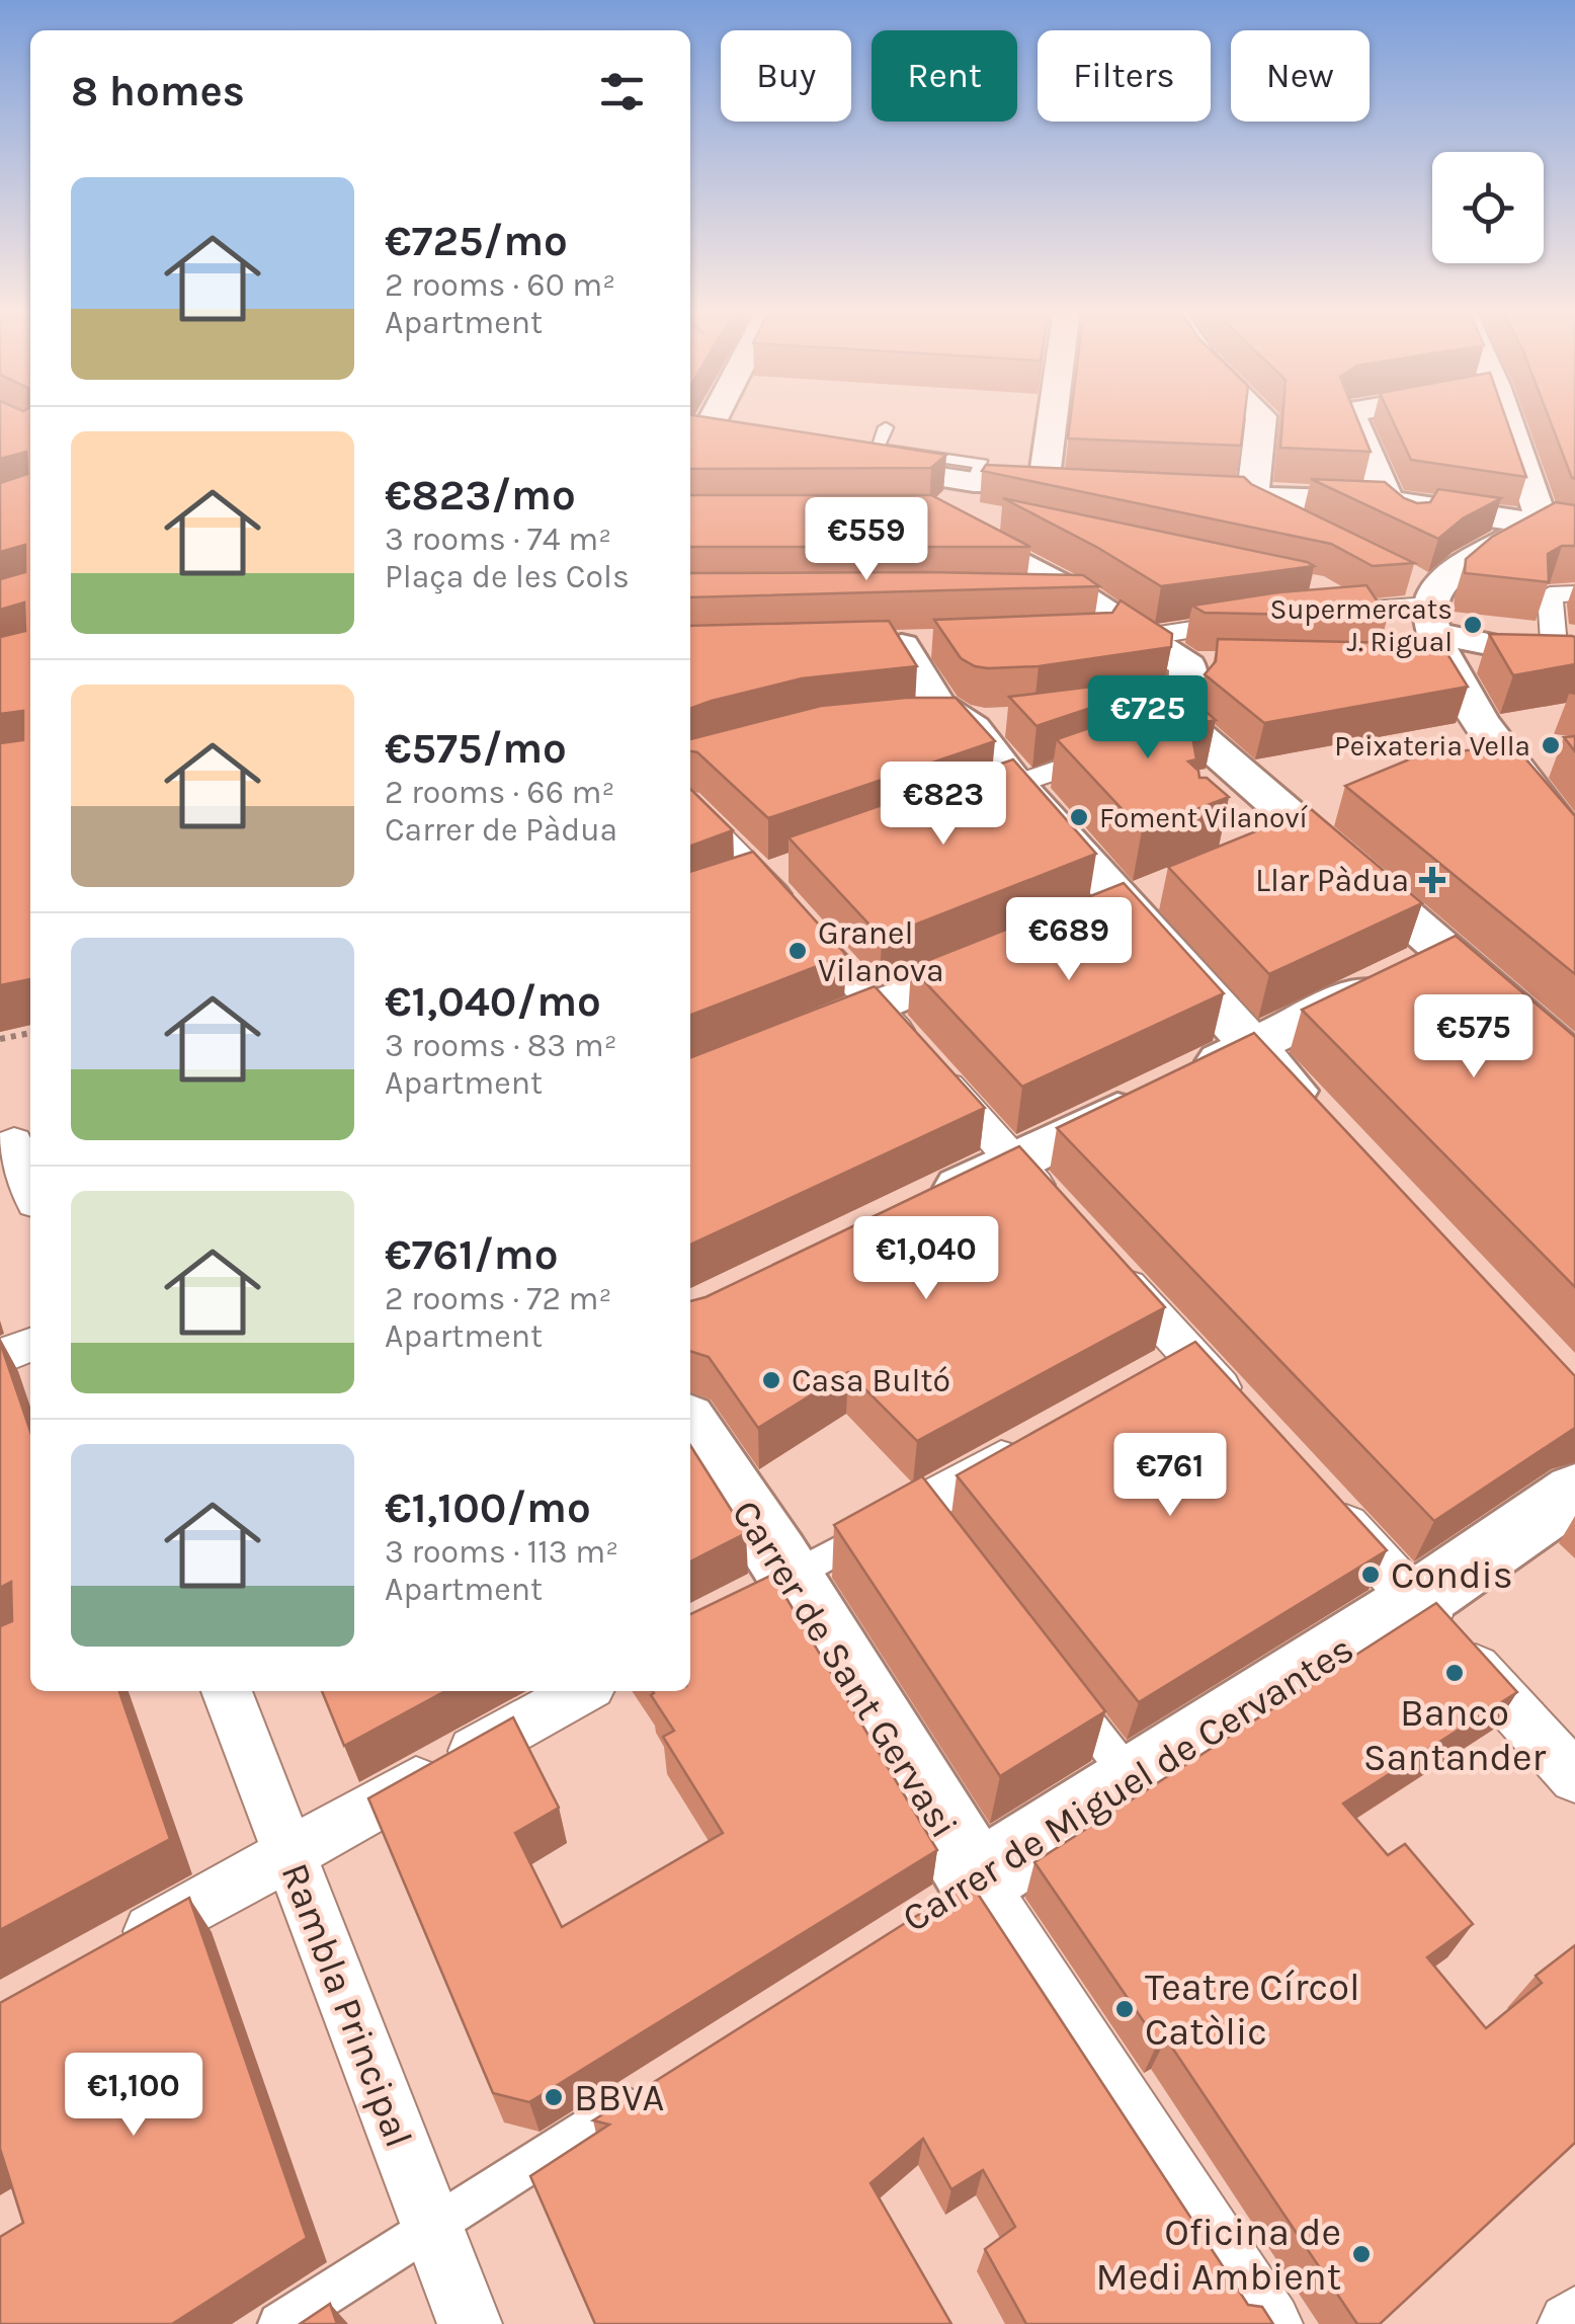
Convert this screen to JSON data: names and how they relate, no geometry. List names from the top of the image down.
{
  "streets": {
    "street": ["Carrer de Sant Gervasi", "Carrer de Miguel de Cervantes", "Rambla Principal"]
  },
  "crossings": [
    ["Carrer de Sant Gervasi", "Carrer de Miguel de Cervantes"]
  ],
  "places": {
    "other": [
      "Supermercats J. Rigual",
      "Peixateria Vella",
      "Foment Vilanoví",
      "Granel Vilanova",
      "Casa Bultó",
      "Condis",
      "Banco Santander",
      "Teatre Círcol Catòlic",
      "BBVA",
      "Oficina de Medi Ambient"
    ],
    "health": ["Llar Pàdua"]
  },
  "page": {
    "chip": [
      "Buy",
      "Rent",
      "Filters",
      "New"
    ],
    "heading": "8 homes",
    "list": [
      {
        "name": "€725/mo",
        "note": "2 rooms · 60 m² · Apartment"
      },
      {
        "name": "€823/mo",
        "note": "3 rooms · 74 m² · Plaça de les Cols"
      },
      {
        "name": "€575/mo",
        "note": "2 rooms · 66 m² · Carrer de Pàdua"
      },
      {
        "name": "€1,040/mo",
        "note": "3 rooms · 83 m² · Apartment"
      },
      {
        "name": "€761/mo",
        "note": "2 rooms · 72 m² · Apartment"
      },
      {
        "name": "€1,100/mo",
        "note": "3 rooms · 113 m² · Apartment"
      }
    ],
    "price": [
      "€559",
      "€725",
      "€823",
      "€689",
      "€575",
      "€1,040",
      "€761",
      "€1,100"
    ]
  }
}
